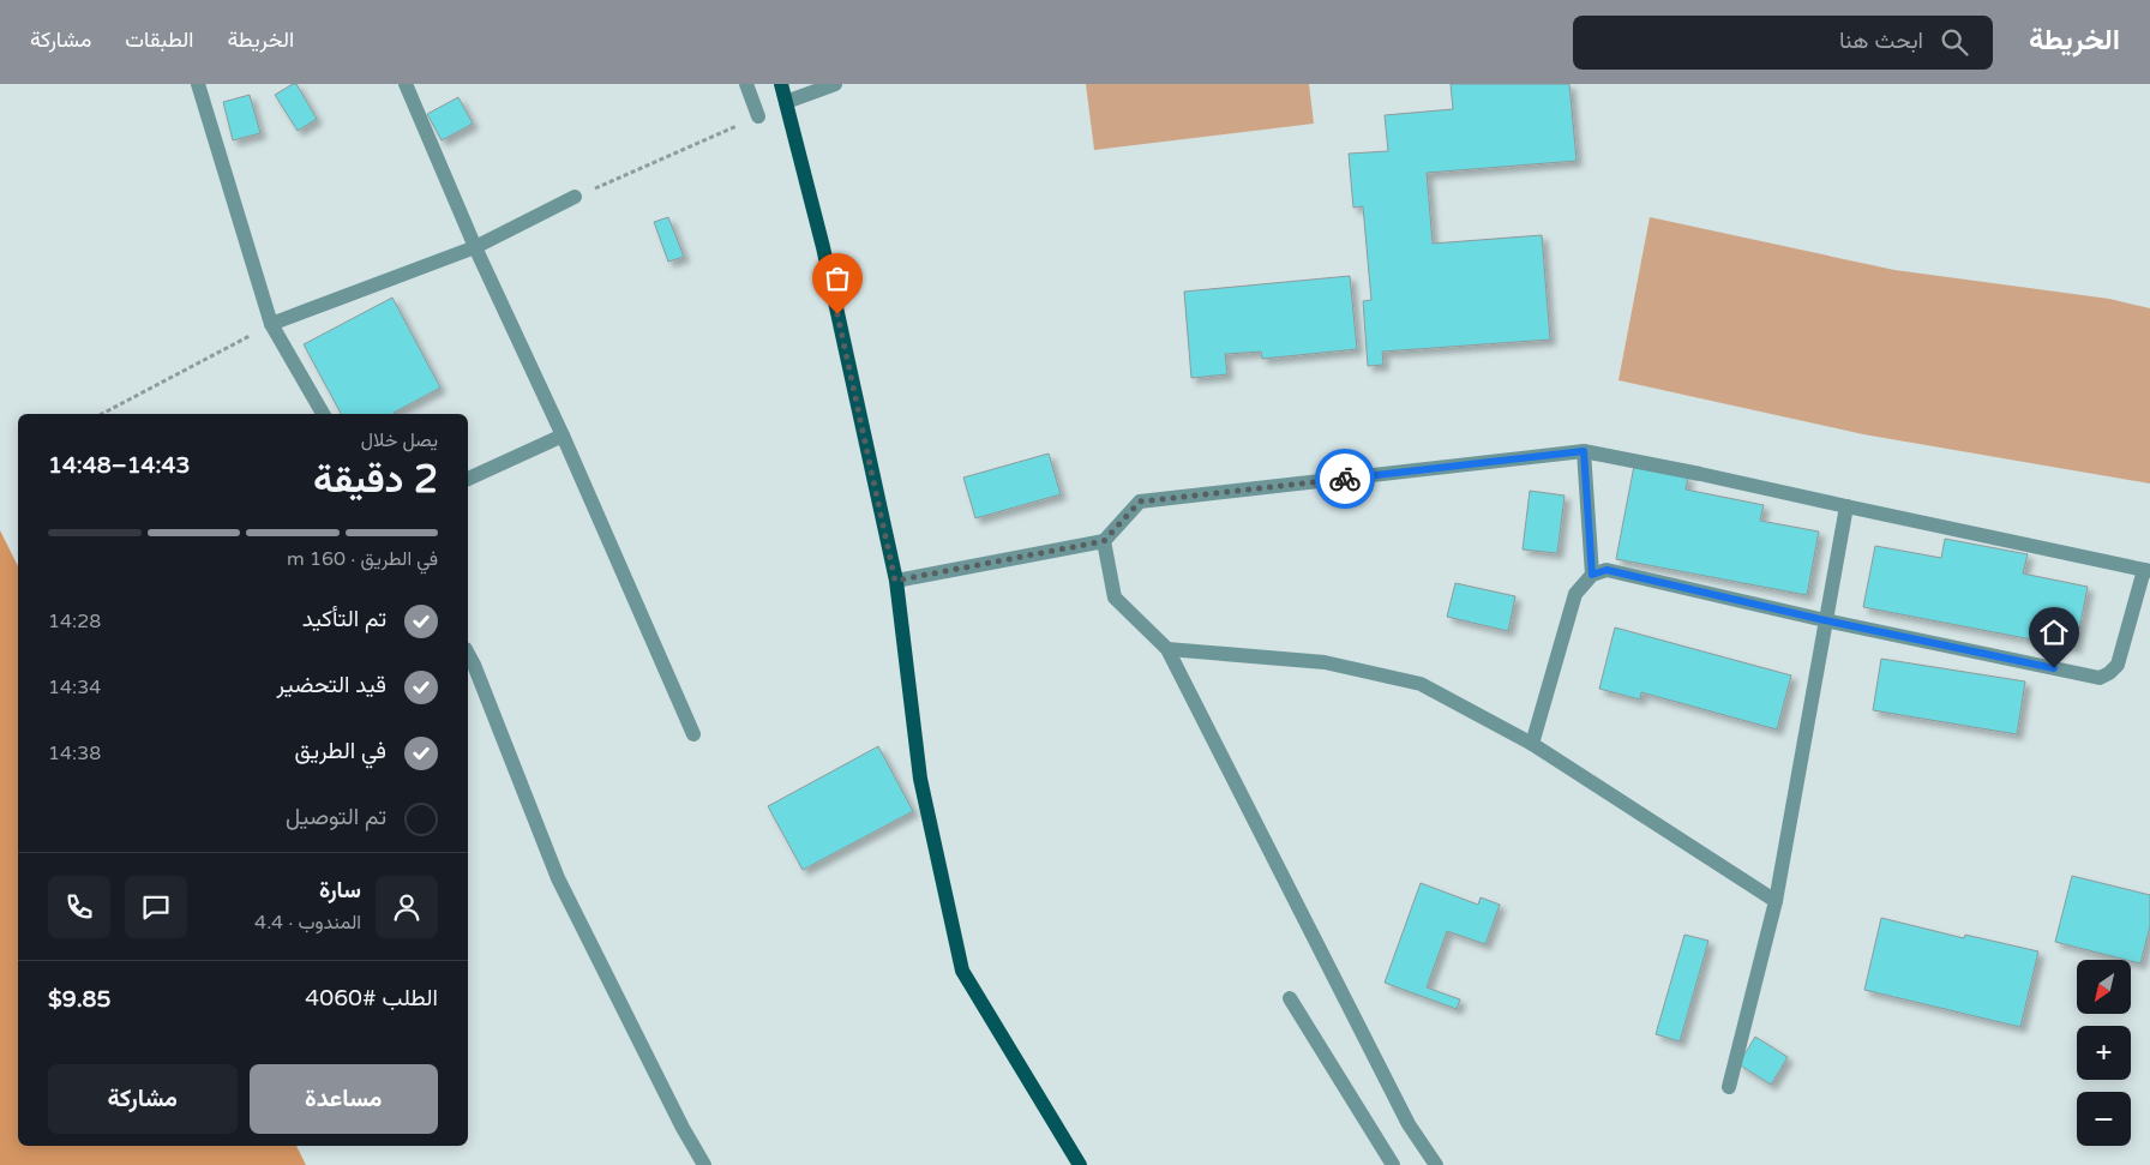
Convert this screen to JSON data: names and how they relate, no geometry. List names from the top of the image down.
{
  "north": "bottom left",
  "page": {
    "header": "الخريطة",
    "search": "ابحث هنا",
    "nav": ["الخريطة", "الطبقات", "مشاركة"],
    "heading": ["2 دقيقة", "يصل خلال", "14:43–14:48"],
    "panel": [
      "سارة",
      "المندوب · 4.4",
      "الطلب #4060",
      "$9.85"
    ],
    "bar": "في الطريق · 160 m",
    "list": [
      ["تم التأكيد", "14:28"],
      ["قيد التحضير", "14:34"],
      ["في الطريق", "14:38"],
      "تم التوصيل"
    ],
    "map_buttons": ["+", "−"],
    "buttons": ["مساعدة", "مشاركة"]
  }
}
